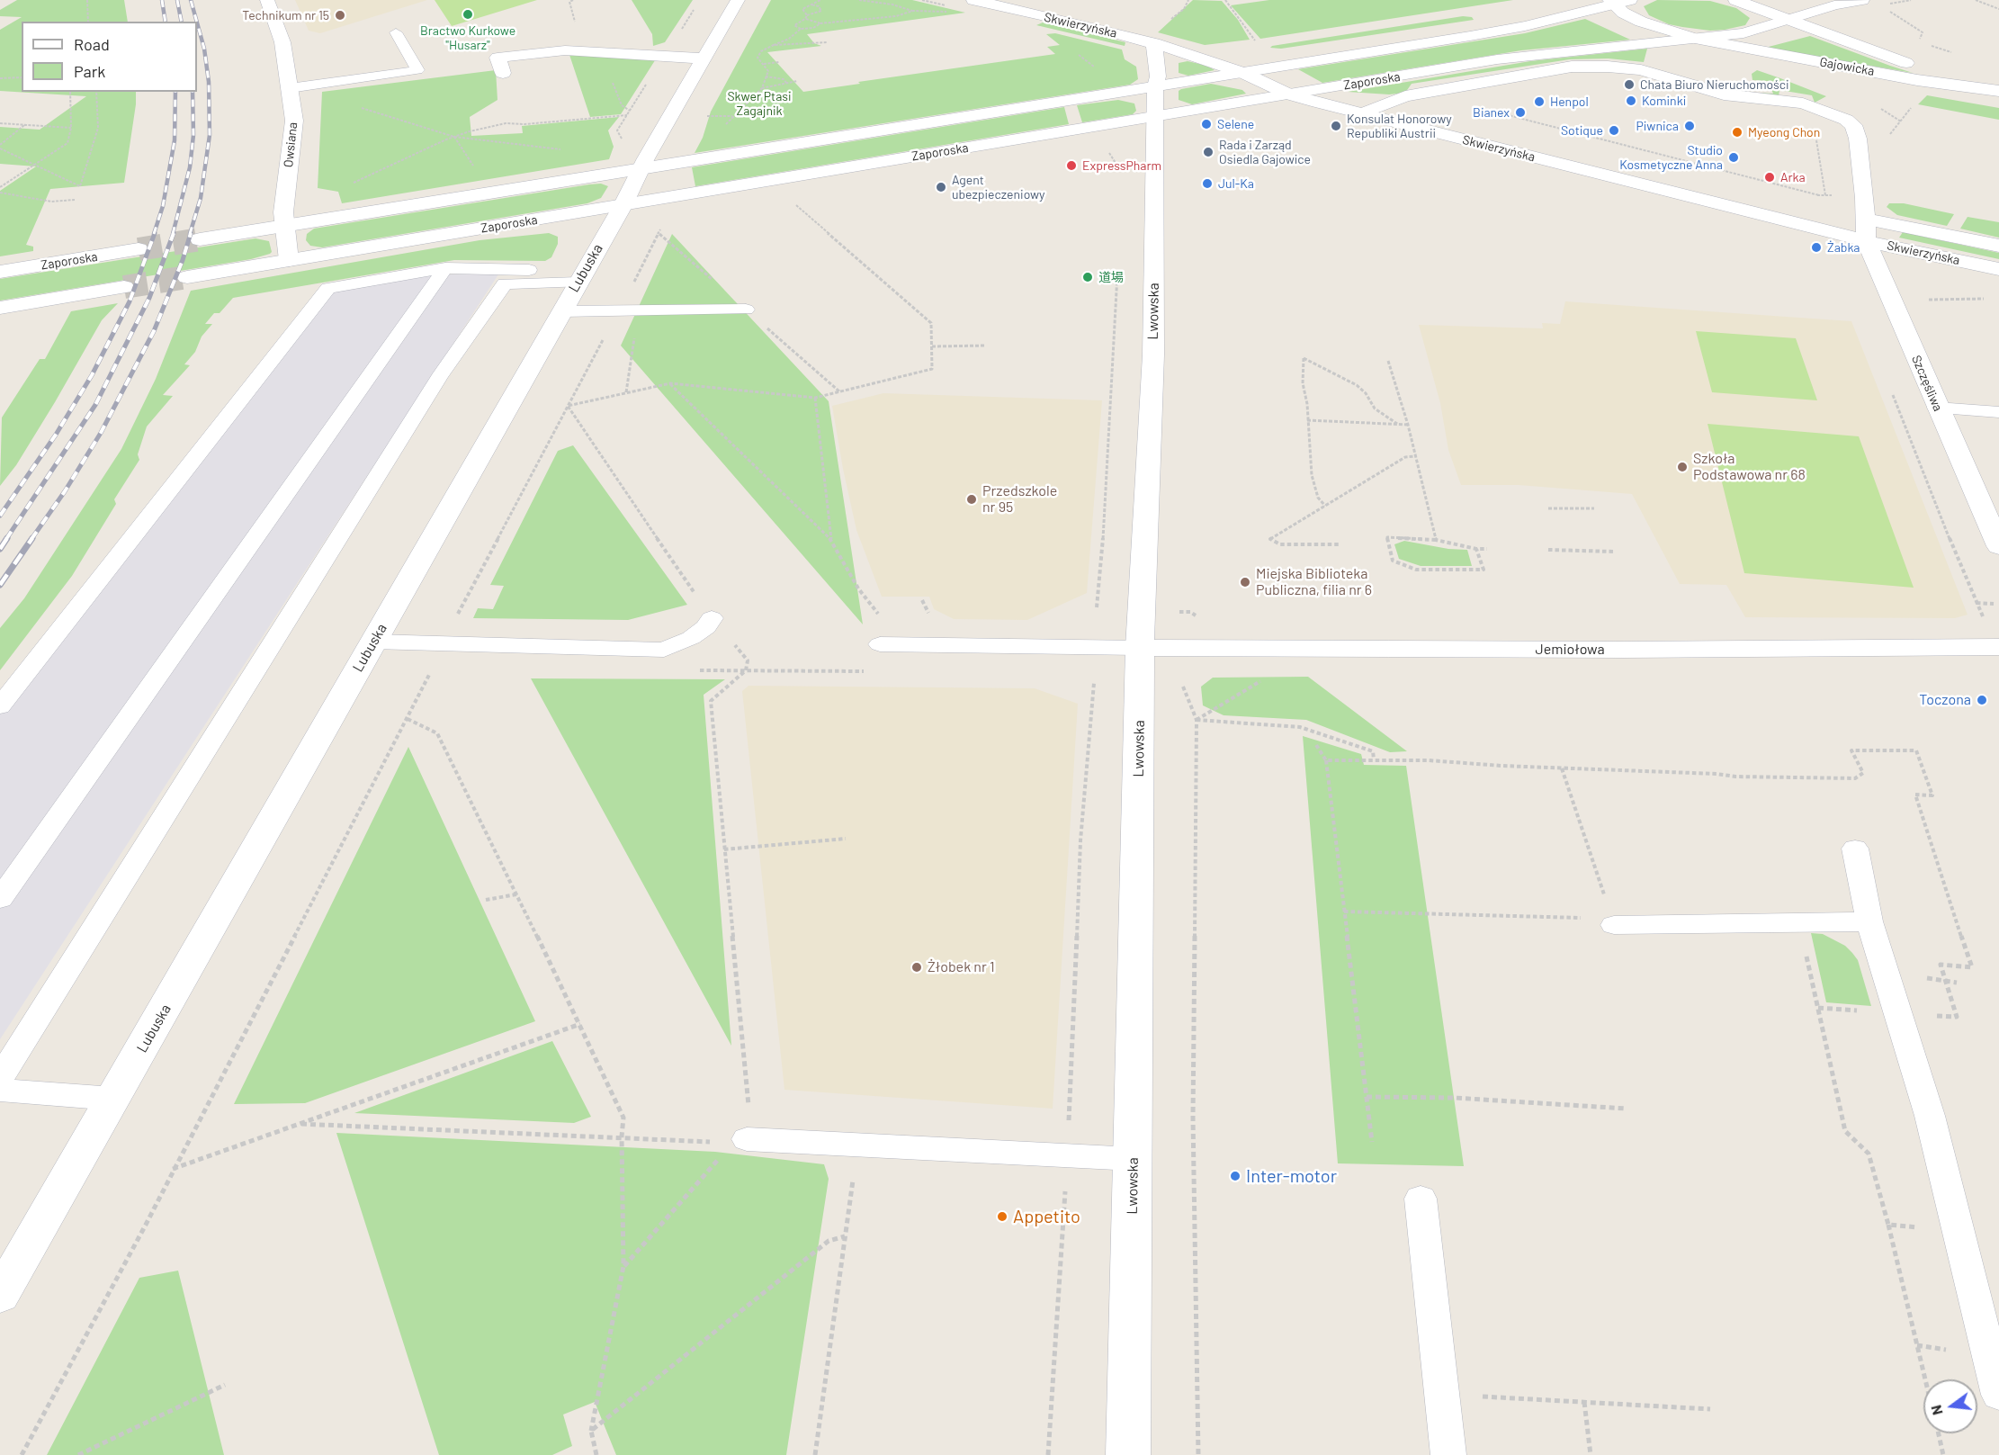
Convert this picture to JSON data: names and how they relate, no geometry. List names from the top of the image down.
{
  "streets": {
    "street": [
      "Skwierzyńska",
      "Gajowicka",
      "Zaporoska",
      "Owsiana",
      "Lubuska",
      "Lwowska",
      "Szczęśliwa",
      "Jemiołowa"
    ]
  },
  "crossings": [
    ["Skwierzyńska", "Zaporoska"],
    ["Skwierzyńska", "Lwowska"],
    ["Skwierzyńska", "Szczęśliwa"],
    ["Gajowicka", "Zaporoska"],
    ["Zaporoska", "Owsiana"],
    ["Zaporoska", "Lubuska"],
    ["Zaporoska", "Lwowska"],
    ["Lwowska", "Jemiołowa"]
  ],
  "parks": ["Skwer Ptasi Zagajnik"],
  "places": [
    "Bractwo Kurkowe \"Husarz\"",
    "Technikum nr 15",
    "Chata Biuro Nieruchomości",
    "Kominki",
    "Henpol",
    "Bianex",
    "Selene",
    "Konsulat Honorowy Republiki Austrii",
    "Piwnica",
    "Sotique",
    "Myeong Chon",
    "Rada i Zarząd Osiedla Gajowice",
    "Studio Kosmetyczne Anna",
    "ExpressPharm",
    "Arka",
    "Jul-Ka",
    "Agent ubezpieczeniowy",
    "Żabka",
    "道場",
    "Szkoła Podstawowa nr 68",
    "Przedszkole nr 95",
    "Miejska Biblioteka Publiczna, filia nr 6",
    "Toczona",
    "Żłobek nr 1",
    "Inter-motor",
    "Appetito"
  ],
  "legend": ["Road", "Park"],
  "north": "left"
}
